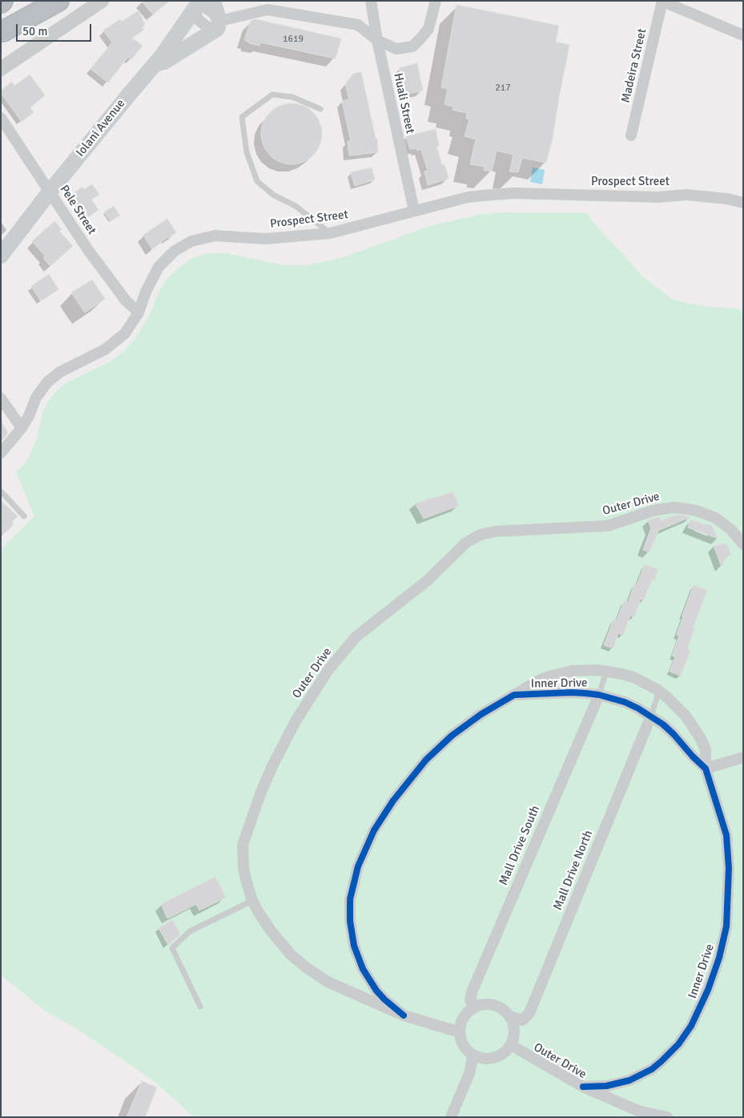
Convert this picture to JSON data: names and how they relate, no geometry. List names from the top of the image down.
{
  "streets": {
    "main road": ["Iolani Avenue"],
    "street": [
      "Madeira Street",
      "Huali Street",
      "Prospect Street",
      "Pele Street",
      "Outer Drive",
      "Inner Drive",
      "Mall Drive South",
      "Mall Drive North"
    ]
  },
  "crossings": [
    ["Huali Street", "Prospect Street"],
    ["Iolani Avenue", "Pele Street"],
    ["Prospect Street", "Pele Street"],
    ["Outer Drive", "Inner Drive"],
    ["Outer Drive", "Mall Drive South"],
    ["Outer Drive", "Mall Drive North"],
    ["Inner Drive", "Mall Drive South"],
    ["Inner Drive", "Mall Drive North"],
    ["Mall Drive South", "Mall Drive North"]
  ],
  "house_numbers": ["1619", "217"],
  "scale_bar": "50 m"
}
